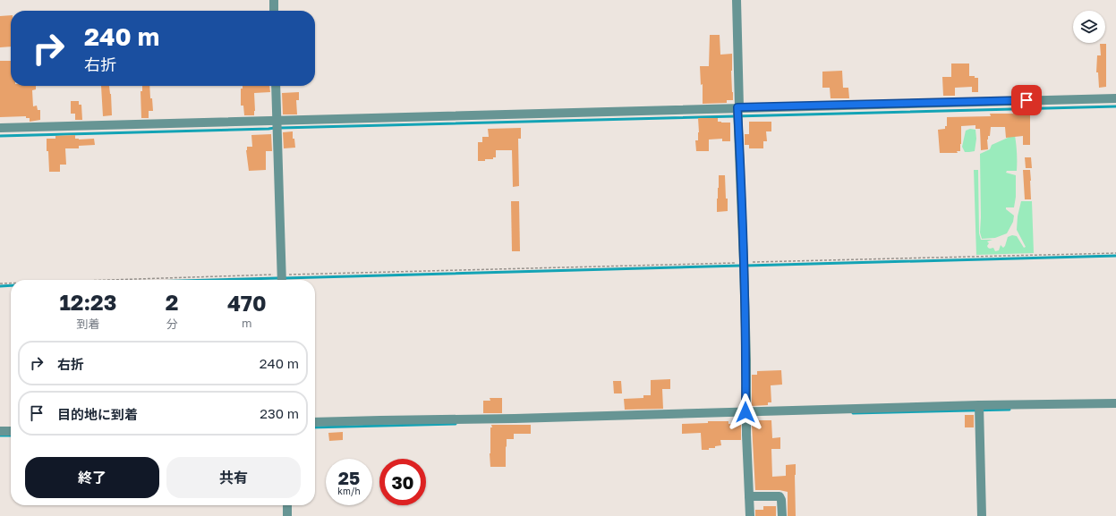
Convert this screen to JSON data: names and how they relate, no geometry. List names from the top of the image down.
{
  "page": {
    "turn": ["240 m", "右折"],
    "eta": [
      "12:23",
      "到着",
      "2",
      "分",
      "470",
      "m"
    ],
    "list": [
      {
        "name": "右折",
        "value": "240 m"
      },
      {
        "name": "目的地に到着",
        "value": "230 m"
      }
    ],
    "buttons": ["終了", "共有"],
    "speed": "25 km/h",
    "limit": "30"
  }
}
